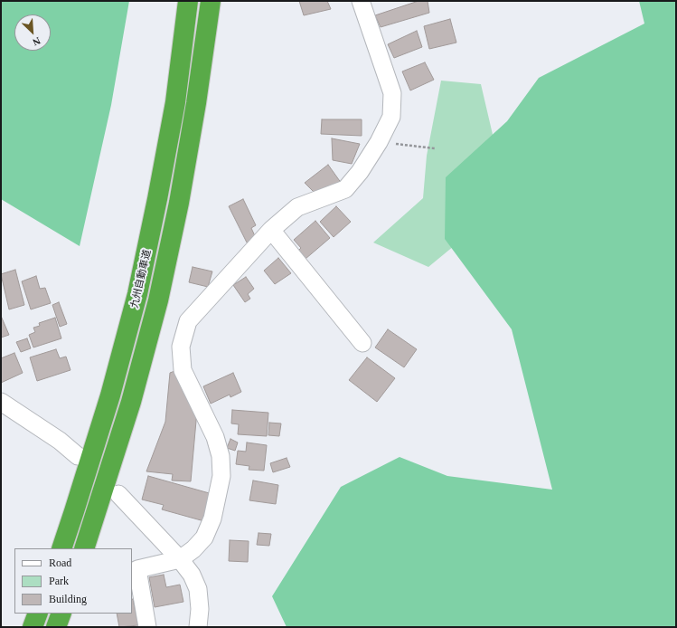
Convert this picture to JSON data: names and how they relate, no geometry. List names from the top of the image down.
{
  "streets": {
    "highway": ["九州自動車道"]
  },
  "legend": ["Road", "Park", "Building"],
  "north": "bottom right"
}
